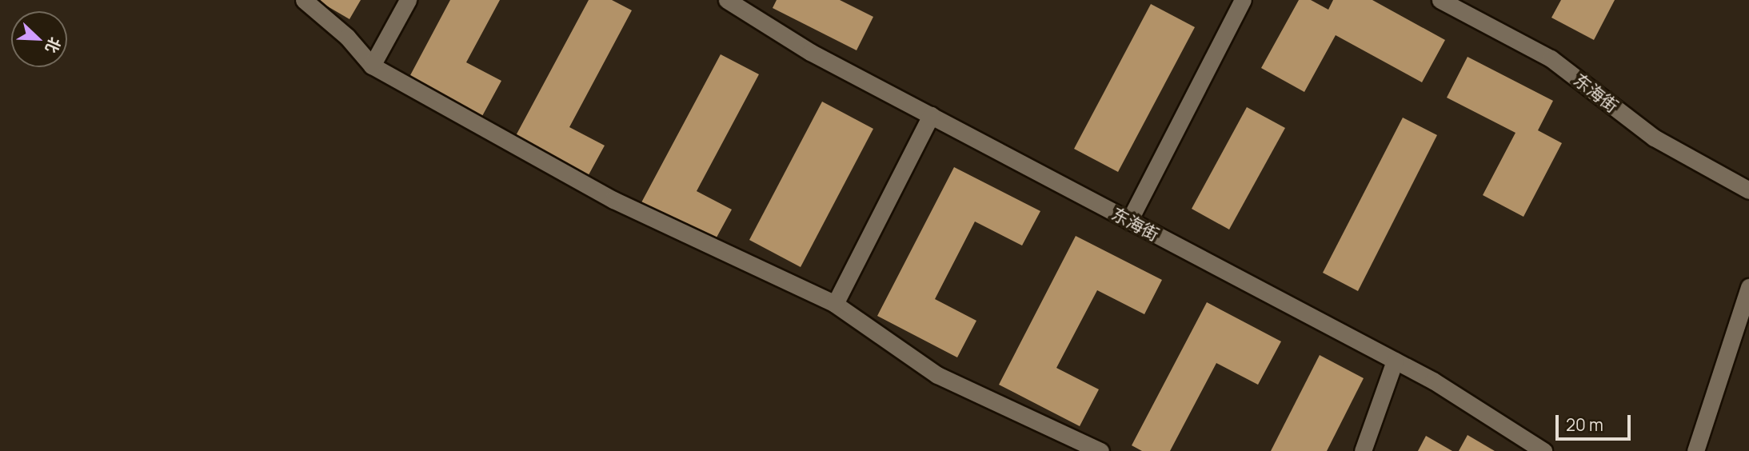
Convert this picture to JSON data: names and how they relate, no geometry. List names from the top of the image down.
{
  "streets": {
    "street": ["东海街"]
  },
  "scale_bar": "20 m",
  "north": "bottom right"
}
